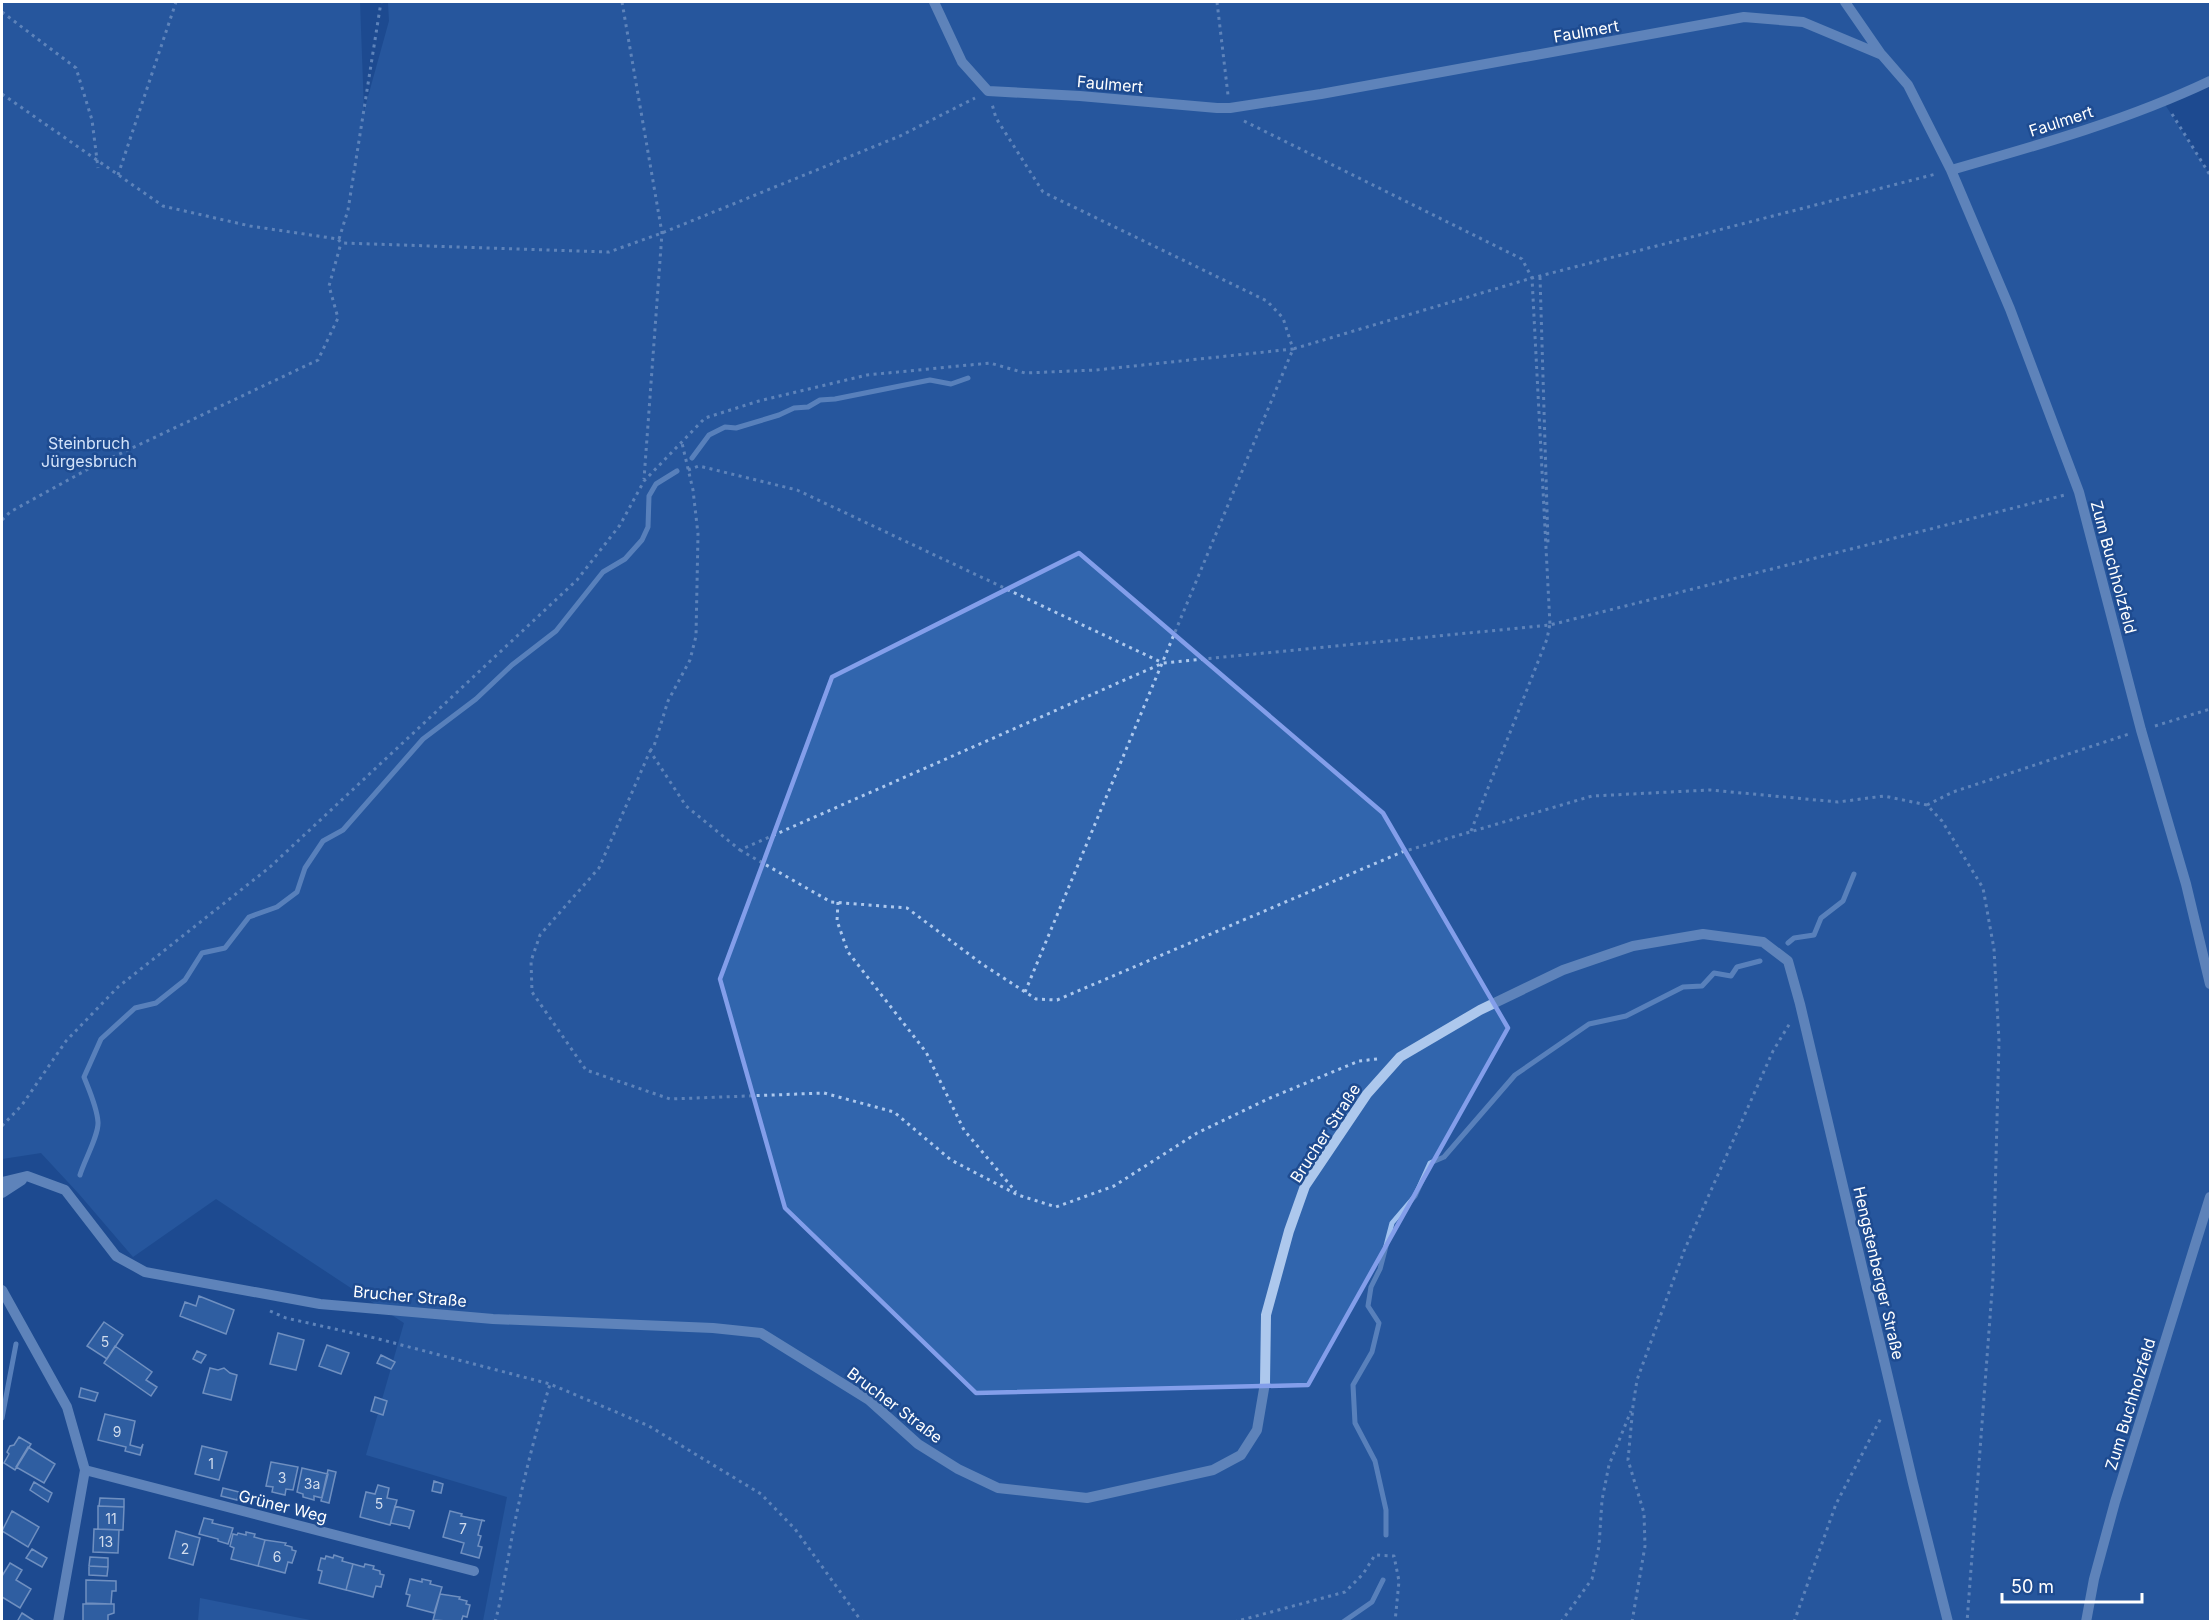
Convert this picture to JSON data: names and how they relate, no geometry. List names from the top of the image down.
{
  "streets": {
    "street": [
      "Faulmert",
      "Zum Buchholzfeld",
      "Brucher Straße",
      "Hengstenberger Straße",
      "Grüner Weg"
    ]
  },
  "crossings": [
    ["Faulmert", "Zum Buchholzfeld"],
    ["Brucher Straße", "Hengstenberger Straße"]
  ],
  "parks": ["Steinbruch Jürgesbruch"],
  "house_numbers": [
    "5",
    "9",
    "1",
    "3",
    "3a",
    "5",
    "11",
    "7",
    "13",
    "2",
    "6"
  ],
  "scale_bar": "50 m"
}
